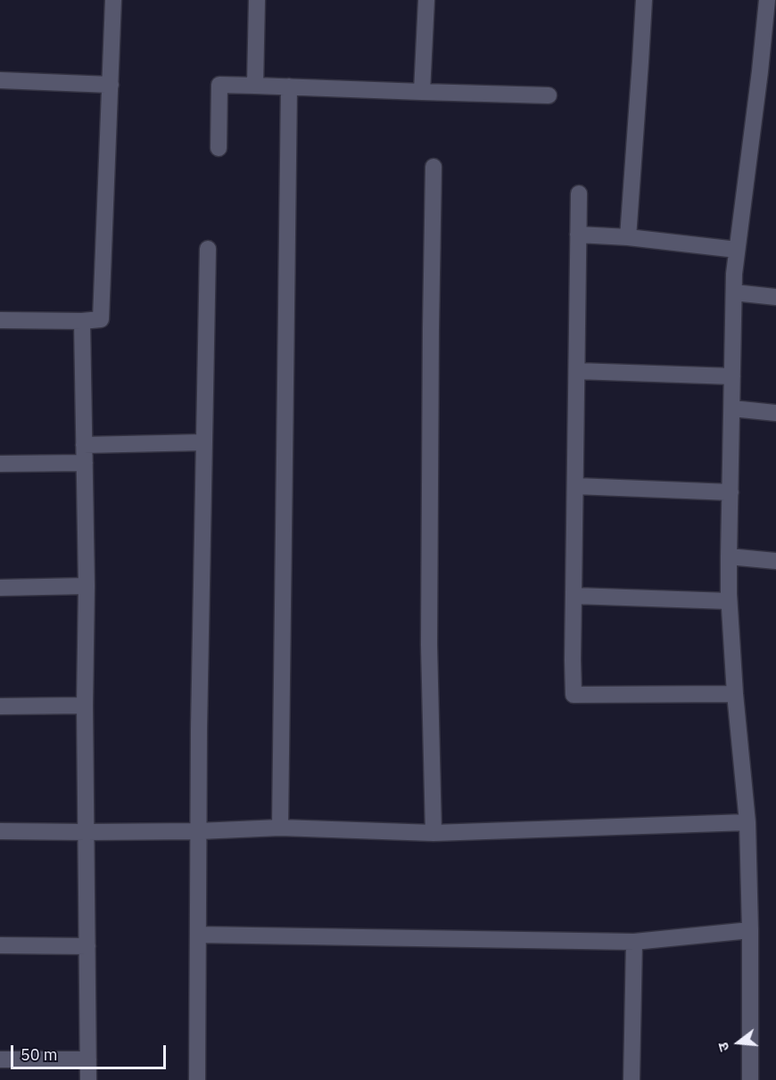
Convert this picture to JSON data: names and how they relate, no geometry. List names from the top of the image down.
{
  "scale_bar": "50 m",
  "north": "left"
}
